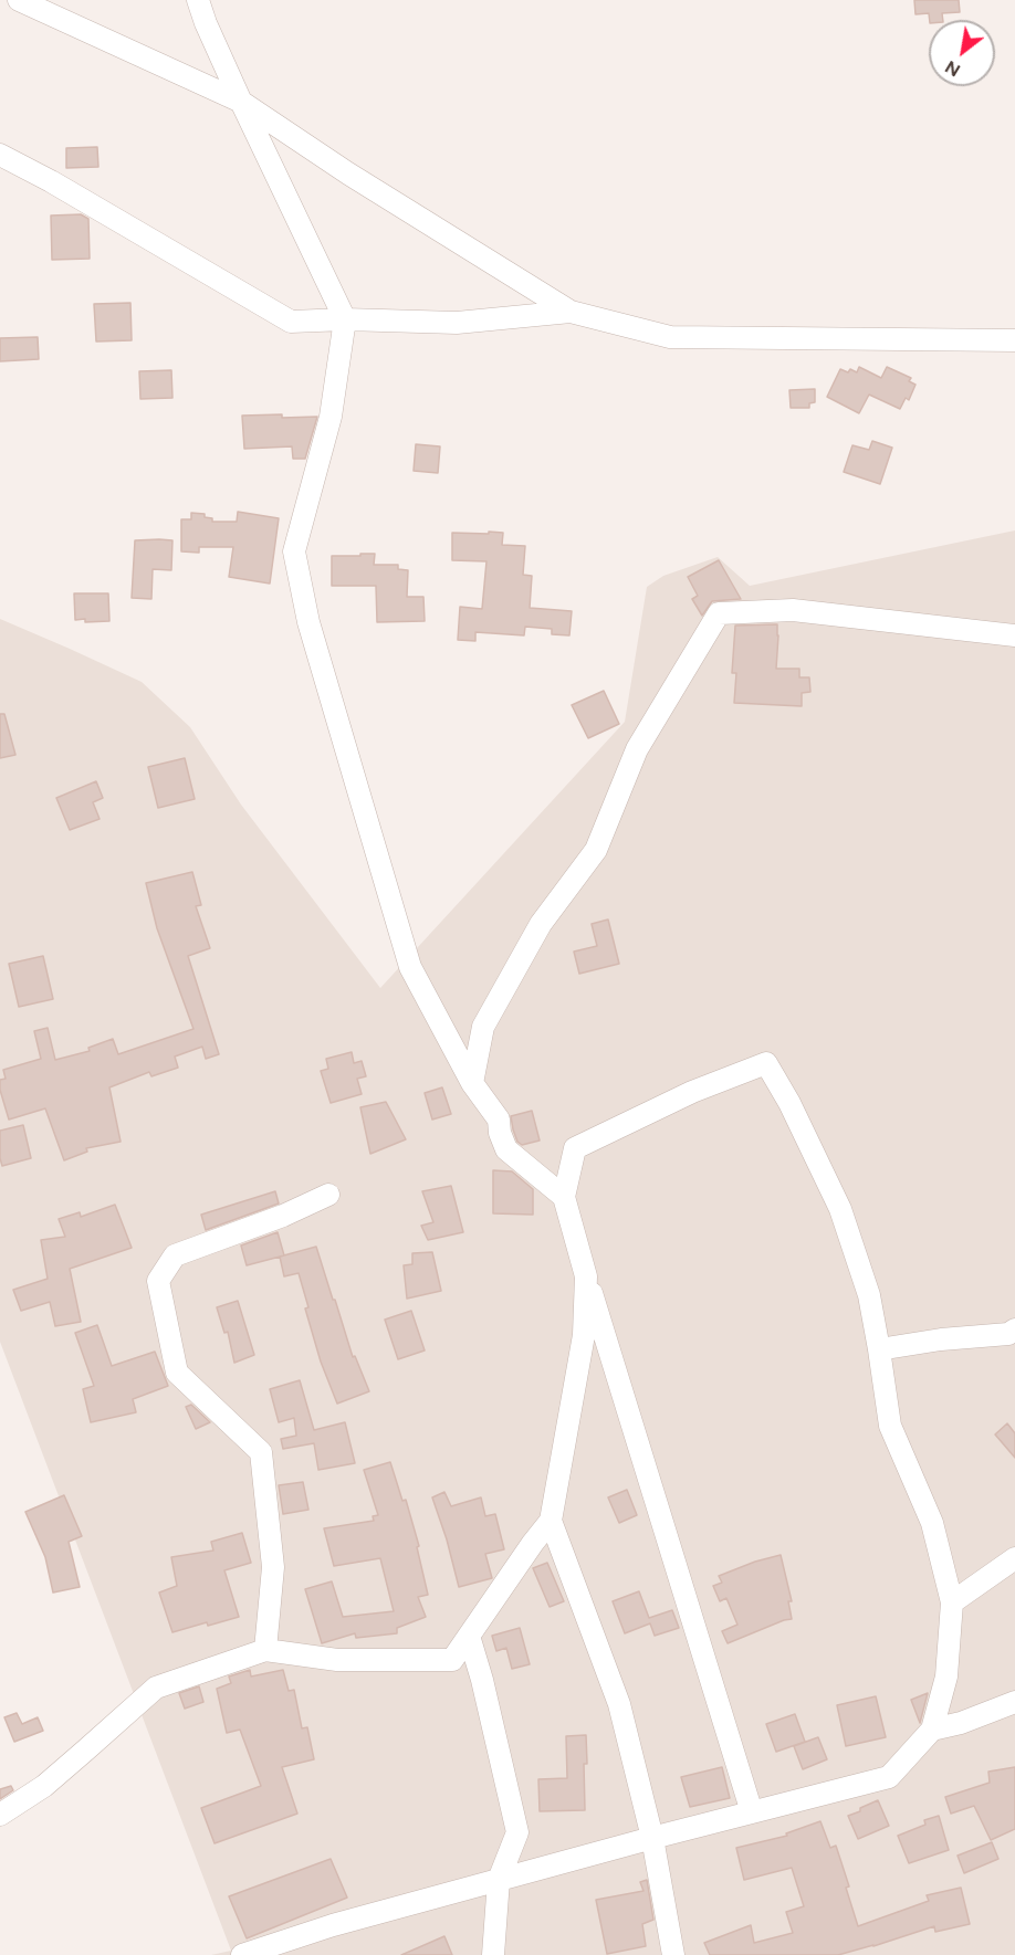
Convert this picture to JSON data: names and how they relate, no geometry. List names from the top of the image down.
{
  "north": "bottom left"
}
